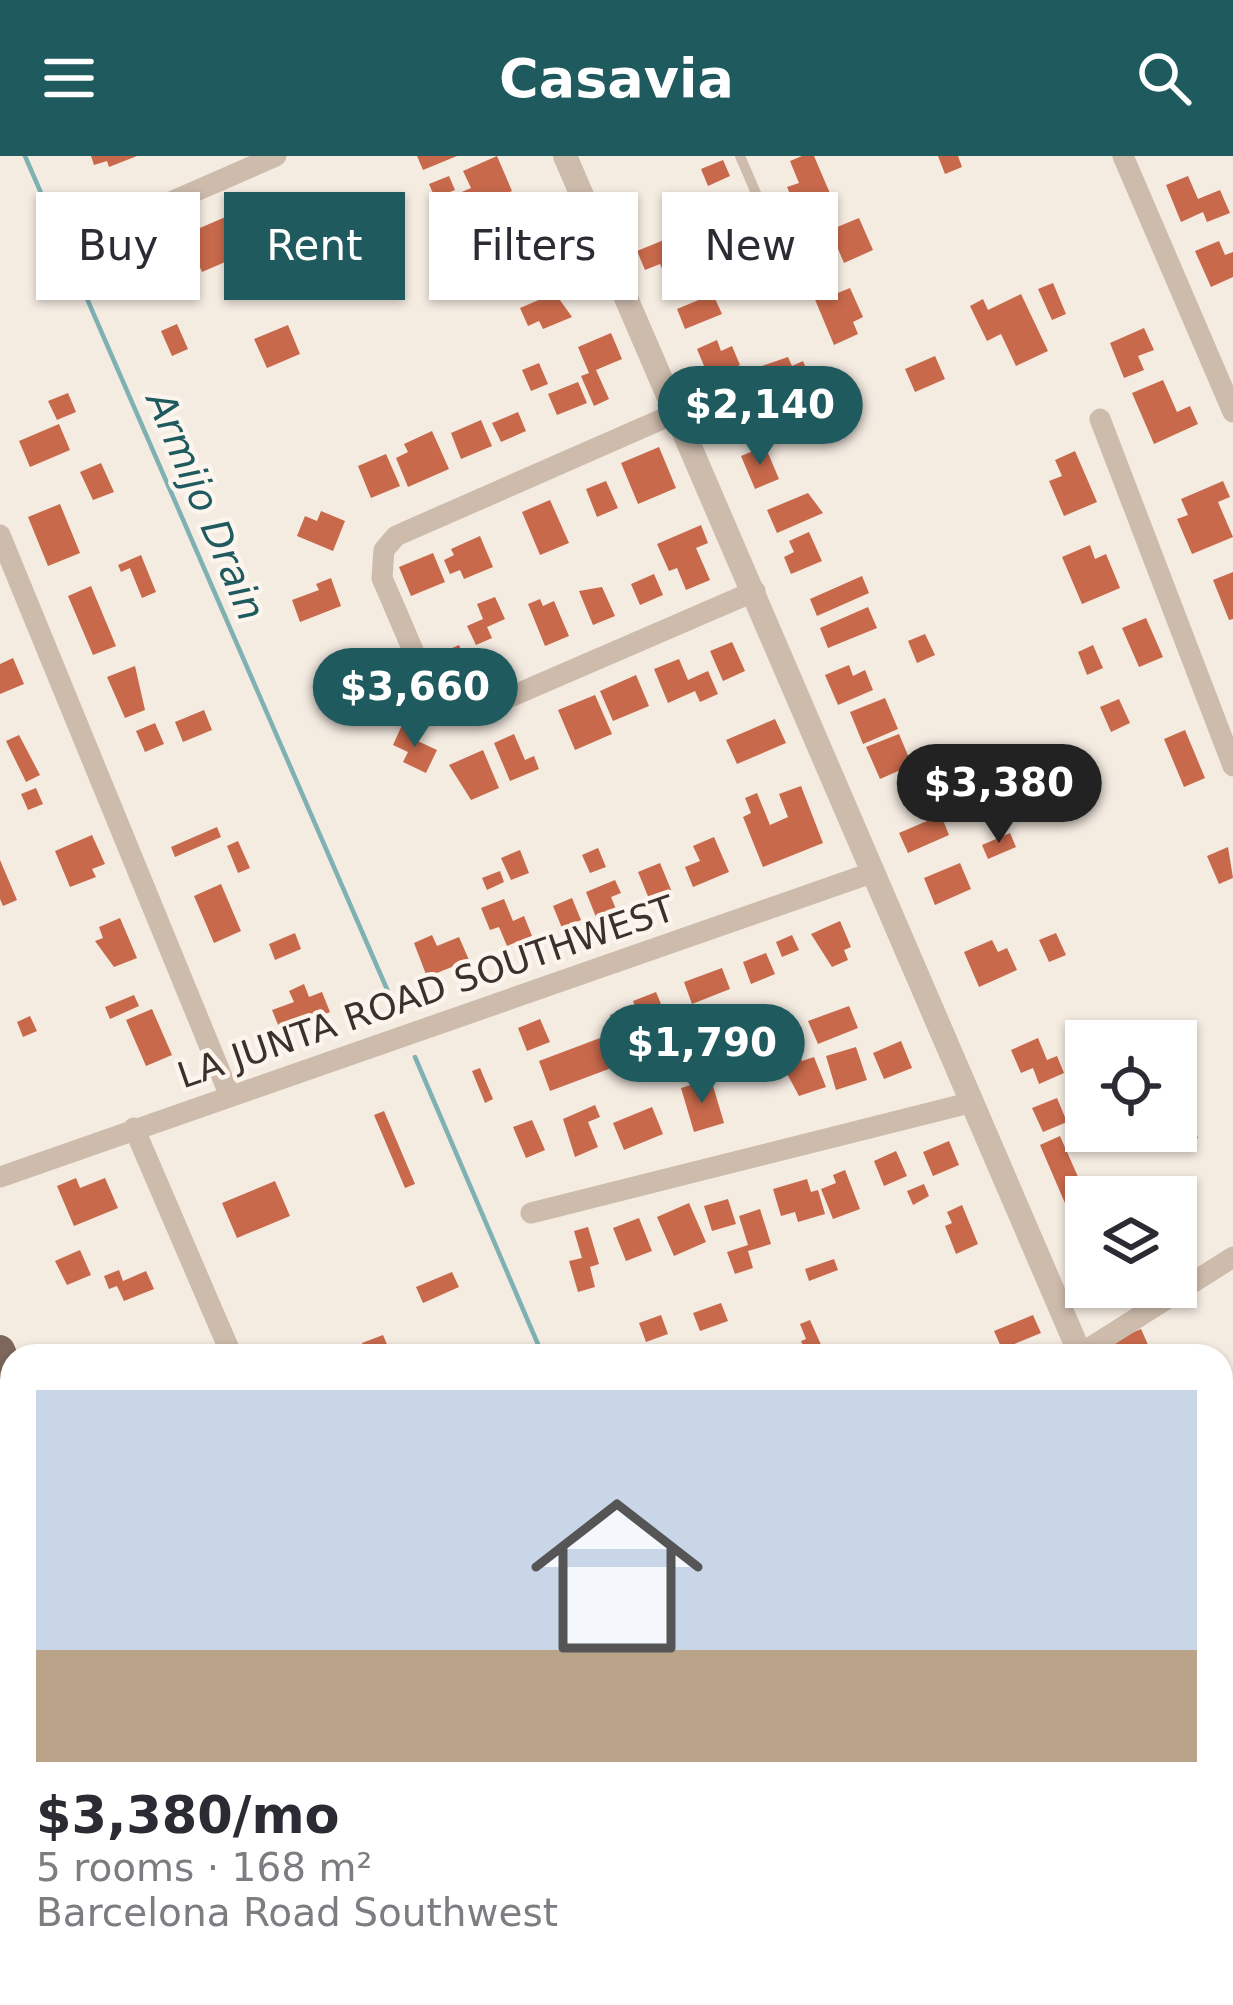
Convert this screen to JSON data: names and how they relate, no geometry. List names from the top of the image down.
{
  "streets": {
    "street": ["LA JUNTA ROAD SOUTHWEST"]
  },
  "water": ["Armijo Drain"],
  "page": {
    "header": "Casavia",
    "chip": [
      "Buy",
      "Rent",
      "Filters",
      "New"
    ],
    "price": [
      "$2,140",
      "$3,660",
      "$3,380",
      "$1,790"
    ],
    "list": [
      {
        "name": "$3,380/mo",
        "note": "5 rooms · 168 m² · Barcelona Road Southwest"
      }
    ]
  }
}
